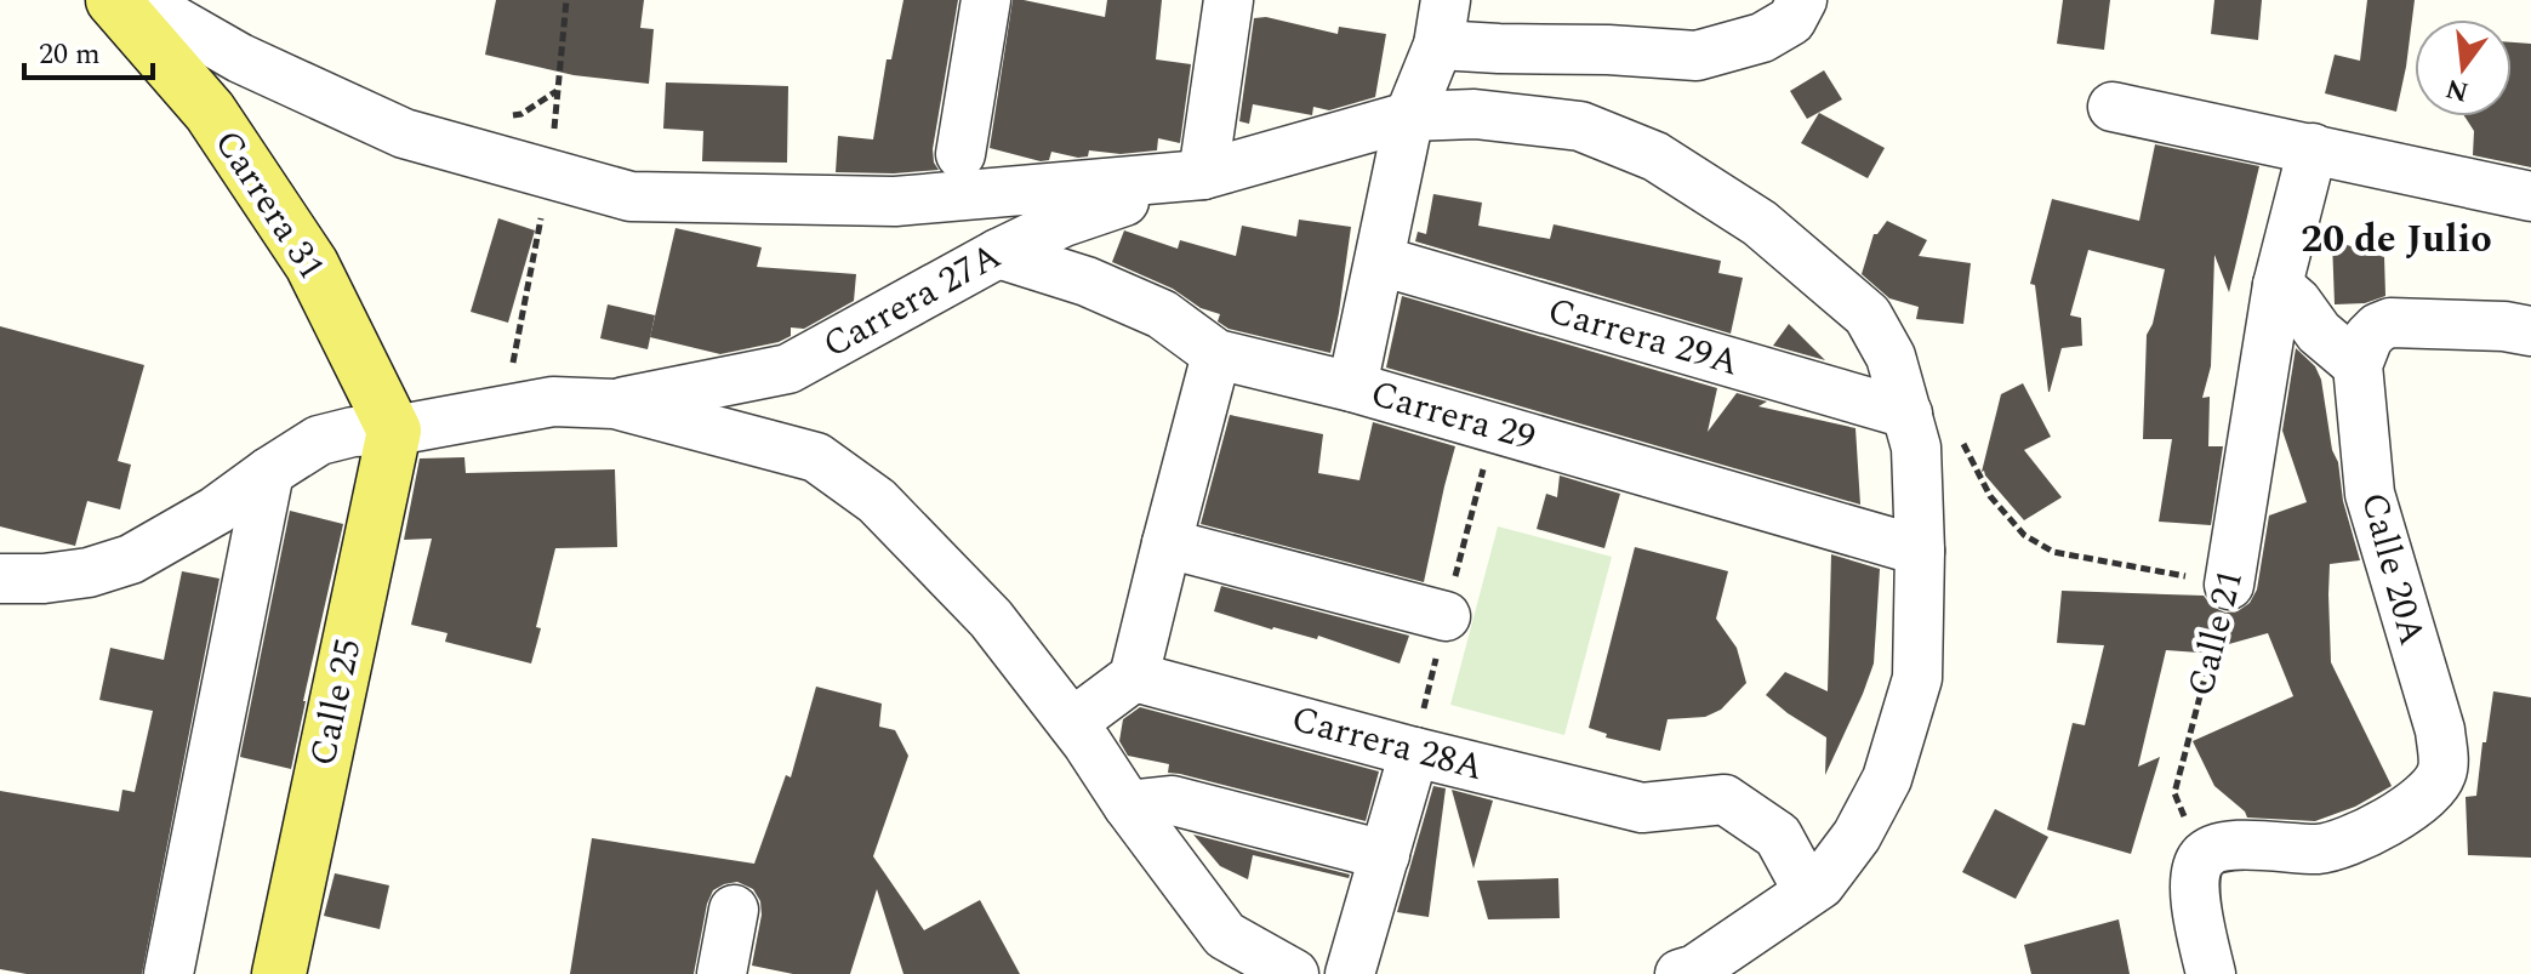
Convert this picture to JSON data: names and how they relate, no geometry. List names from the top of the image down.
{
  "streets": {
    "main road": ["Carrera 31", "Calle 25"],
    "street": [
      "Carrera 27A",
      "Carrera 29A",
      "Carrera 29",
      "Calle 20A",
      "Calle 21",
      "Carrera 28A"
    ]
  },
  "crossings": [
    ["Carrera 31", "Calle 25"],
    ["Carrera 27A", "Carrera 29"],
    ["Calle 20A", "Calle 21"]
  ],
  "districts": ["20 de Julio"],
  "scale_bar": "20 m",
  "north": "bottom"
}
